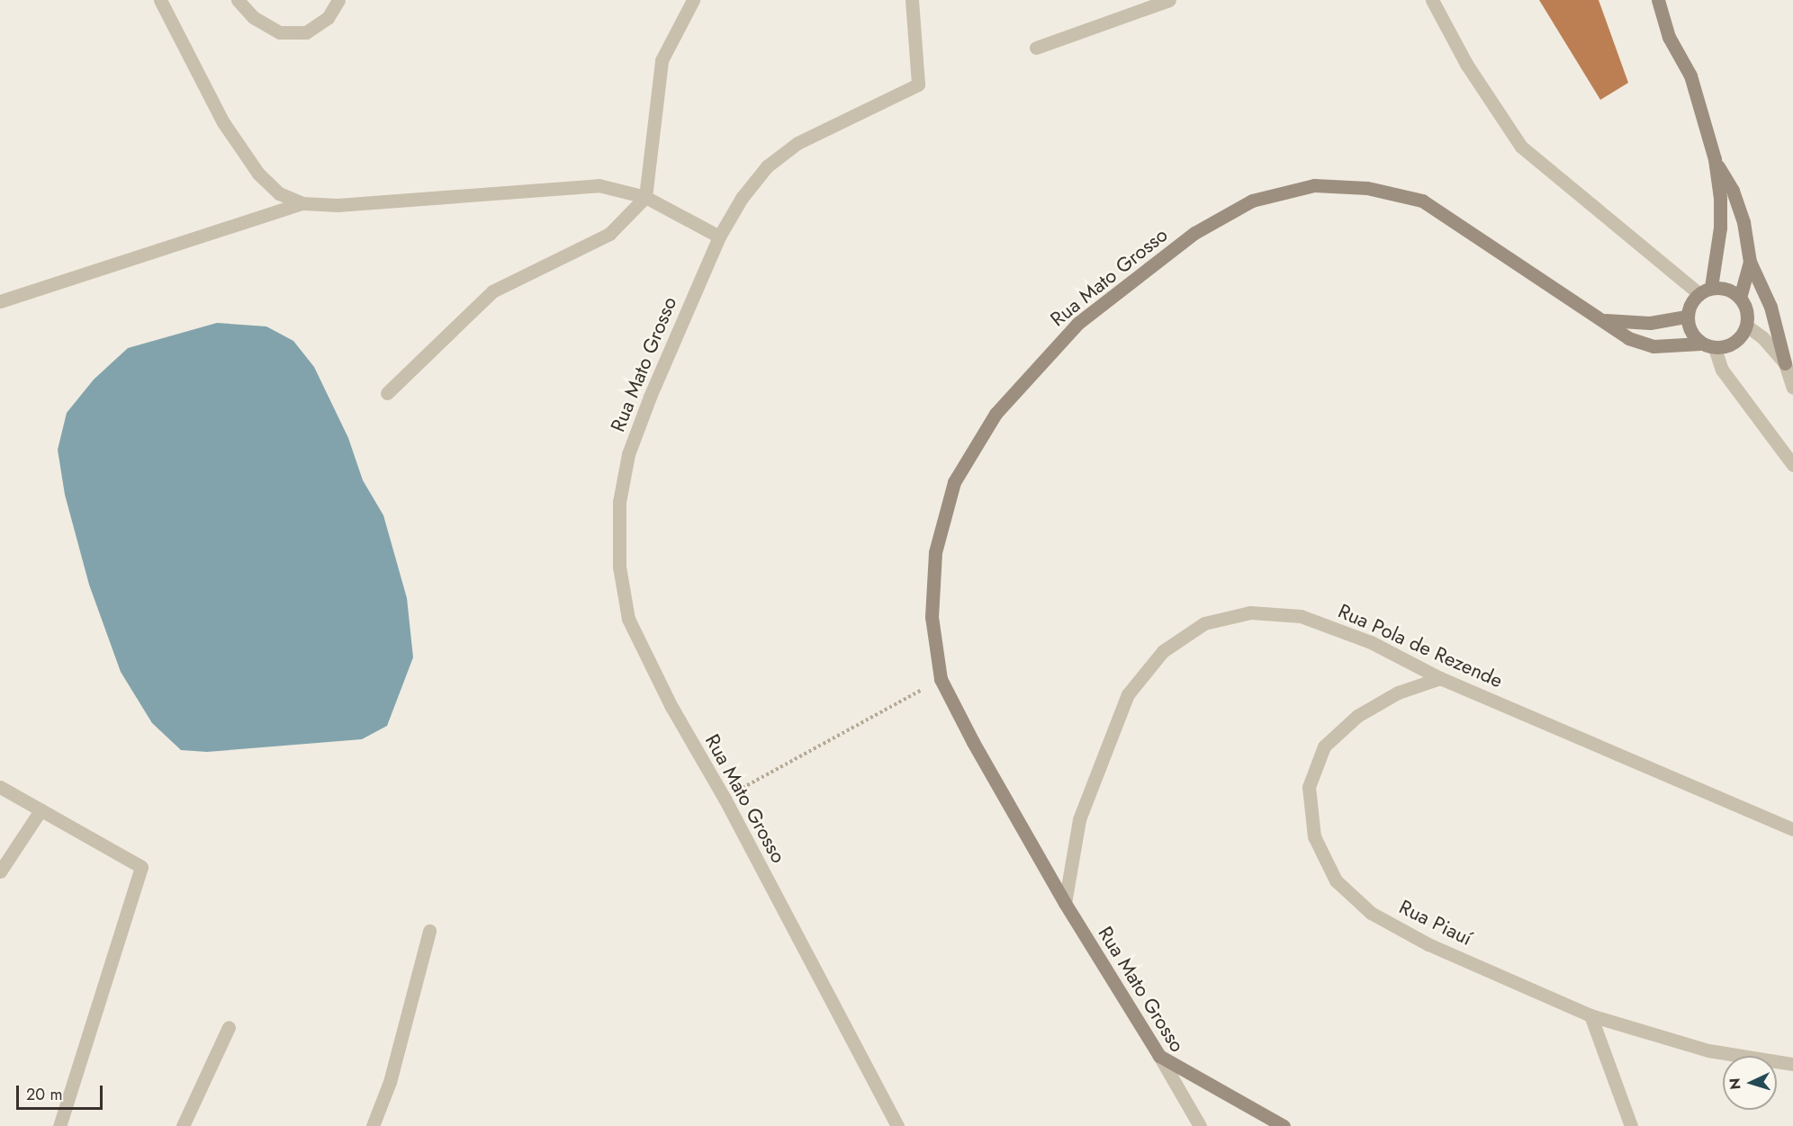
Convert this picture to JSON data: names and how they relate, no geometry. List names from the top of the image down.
{
  "streets": {
    "main road": ["Rua Mato Grosso"],
    "street": ["Rua Pola de Rezende", "Rua Piauí"]
  },
  "crossings": [
    ["Rua Mato Grosso", "Rua Pola de Rezende"],
    ["Rua Pola de Rezende", "Rua Piauí"]
  ],
  "scale_bar": "20 m",
  "north": "left"
}
